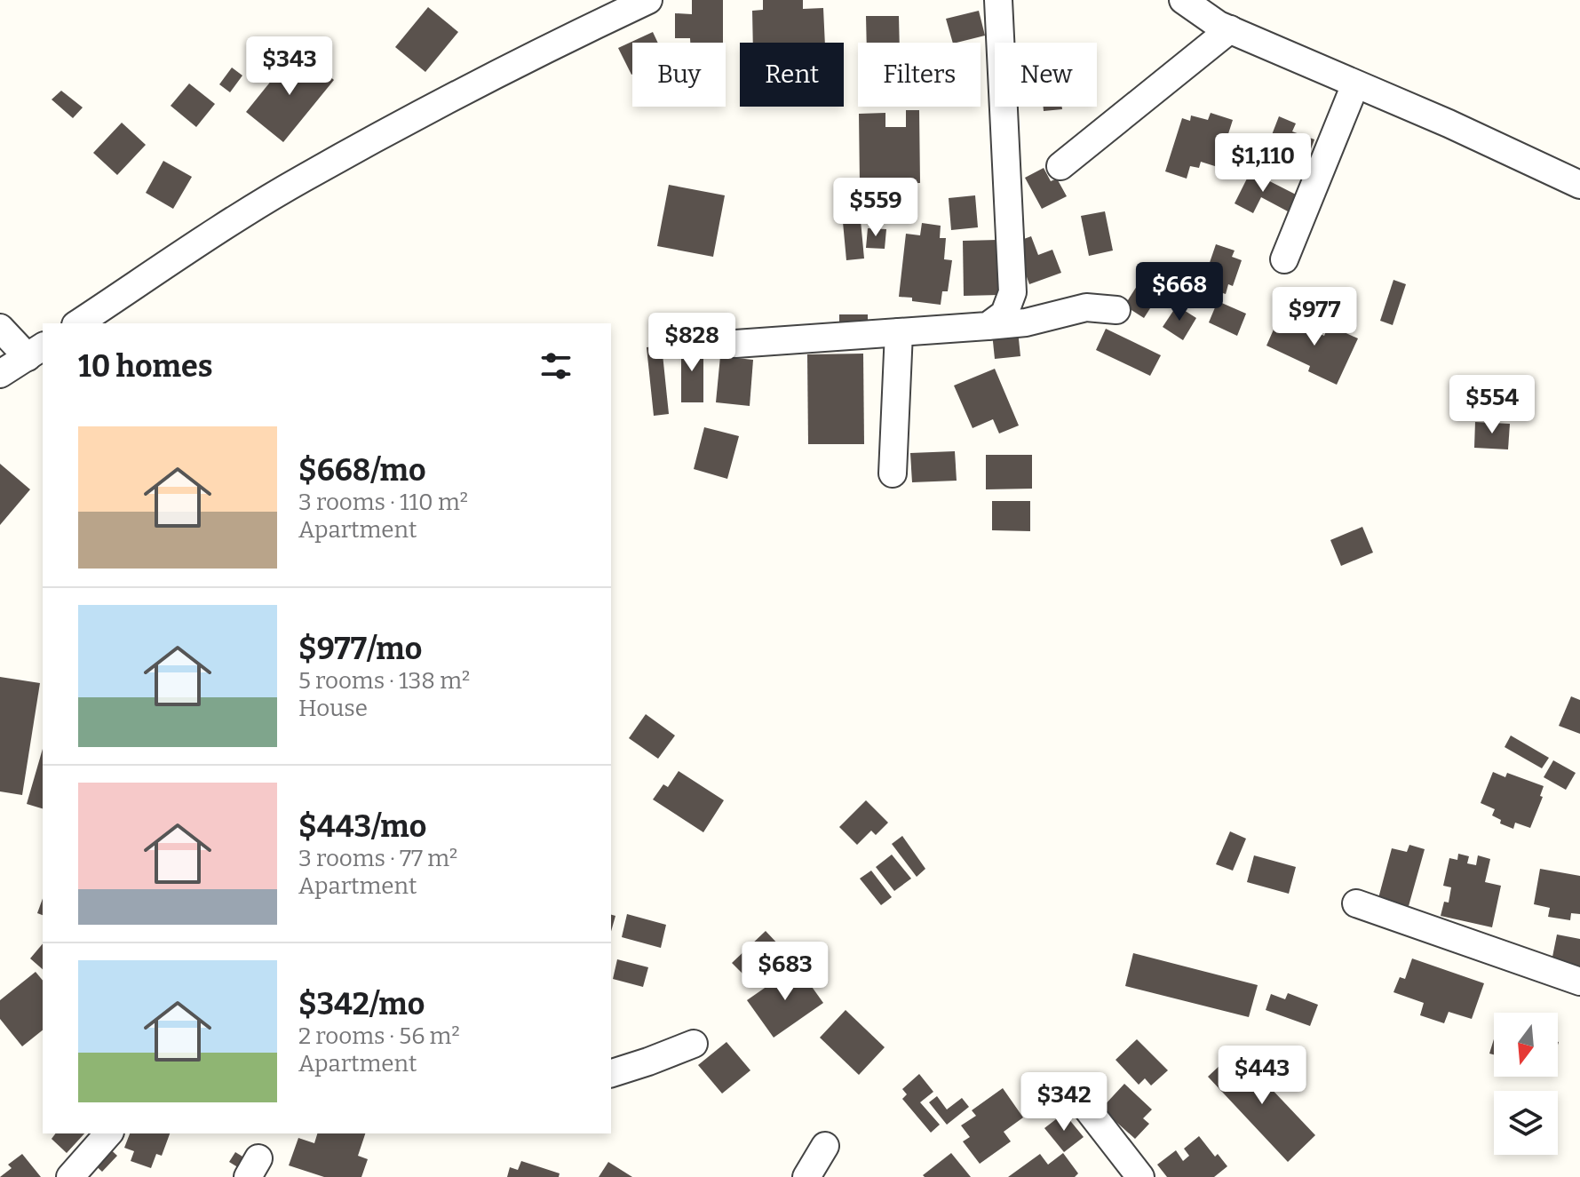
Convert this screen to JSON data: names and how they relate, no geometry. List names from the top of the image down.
{
  "north": "bottom",
  "page": {
    "price": [
      "$343",
      "$1,110",
      "$559",
      "$668",
      "$977",
      "$828",
      "$554",
      "$683",
      "$443",
      "$342"
    ],
    "chip": [
      "Buy",
      "Rent",
      "Filters",
      "New"
    ],
    "heading": "10 homes",
    "list": [
      {
        "name": "$668/mo",
        "note": "3 rooms · 110 m² · Apartment"
      },
      {
        "name": "$977/mo",
        "note": "5 rooms · 138 m² · House"
      },
      {
        "name": "$443/mo",
        "note": "3 rooms · 77 m² · Apartment"
      },
      {
        "name": "$342/mo",
        "note": "2 rooms · 56 m² · Apartment"
      }
    ]
  }
}
